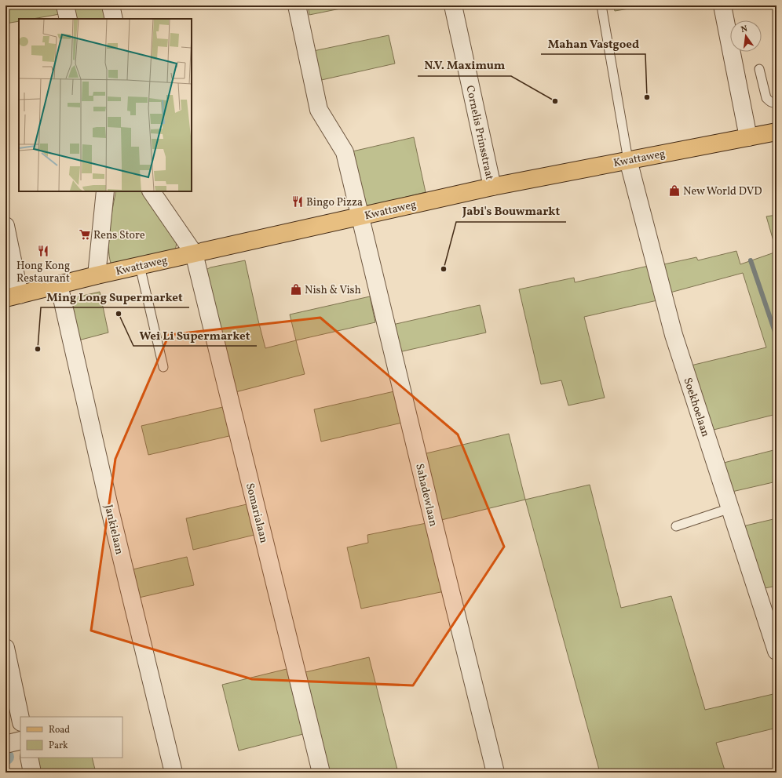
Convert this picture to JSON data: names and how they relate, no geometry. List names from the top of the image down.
{
  "streets": {
    "main road": ["Kwattaweg"],
    "street": [
      "Cornelis Prinsstraat",
      "Soekhoelaan",
      "Sahadewlaan",
      "Somarialaan",
      "Jankielaan"
    ]
  },
  "crossings": [
    ["Cornelis Prinsstraat", "Kwattaweg"],
    ["Kwattaweg", "Soekhoelaan"],
    ["Kwattaweg", "Sahadewlaan"],
    ["Kwattaweg", "Somarialaan"],
    ["Kwattaweg", "Jankielaan"]
  ],
  "places": {
    "other": [
      "Mahan Vastgoed",
      "N.V. Maximum",
      "Jabi's Bouwmarkt",
      "Wei Li Supermarket",
      "Ming Long Supermarket"
    ],
    "shop": ["New World DVD", "Nish & Vish"],
    "restaurant": ["Bingo Pizza", "Hong Kong Restaurant"],
    "supermarket": ["Rens Store"]
  },
  "legend": ["Road", "Park"],
  "north": "top"
}
